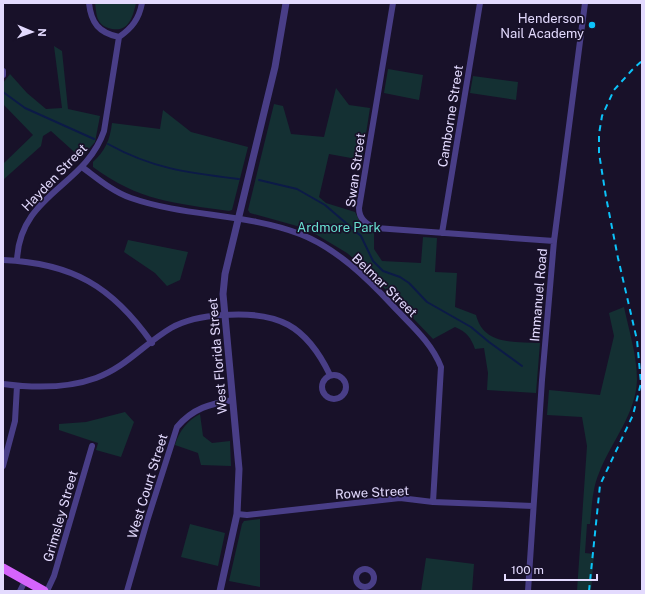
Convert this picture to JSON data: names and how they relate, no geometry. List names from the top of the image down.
{
  "streets": {
    "street": [
      "Camborne Street",
      "Swan Street",
      "Hayden Street",
      "Belmar Street",
      "Immanuel Road",
      "West Florida Street",
      "West Court Street",
      "Rowe Street",
      "Grimsley Street"
    ]
  },
  "crossings": [
    ["Camborne Street", "Swan Street"],
    ["Swan Street", "Immanuel Road"],
    ["Hayden Street", "Belmar Street"],
    ["Belmar Street", "West Florida Street"],
    ["Belmar Street", "Rowe Street"],
    ["Immanuel Road", "Rowe Street"],
    ["West Florida Street", "West Court Street"],
    ["West Florida Street", "Rowe Street"]
  ],
  "parks": ["Ardmore Park"],
  "places": ["Henderson Nail Academy"],
  "scale_bar": "100 m",
  "north": "right"
}
